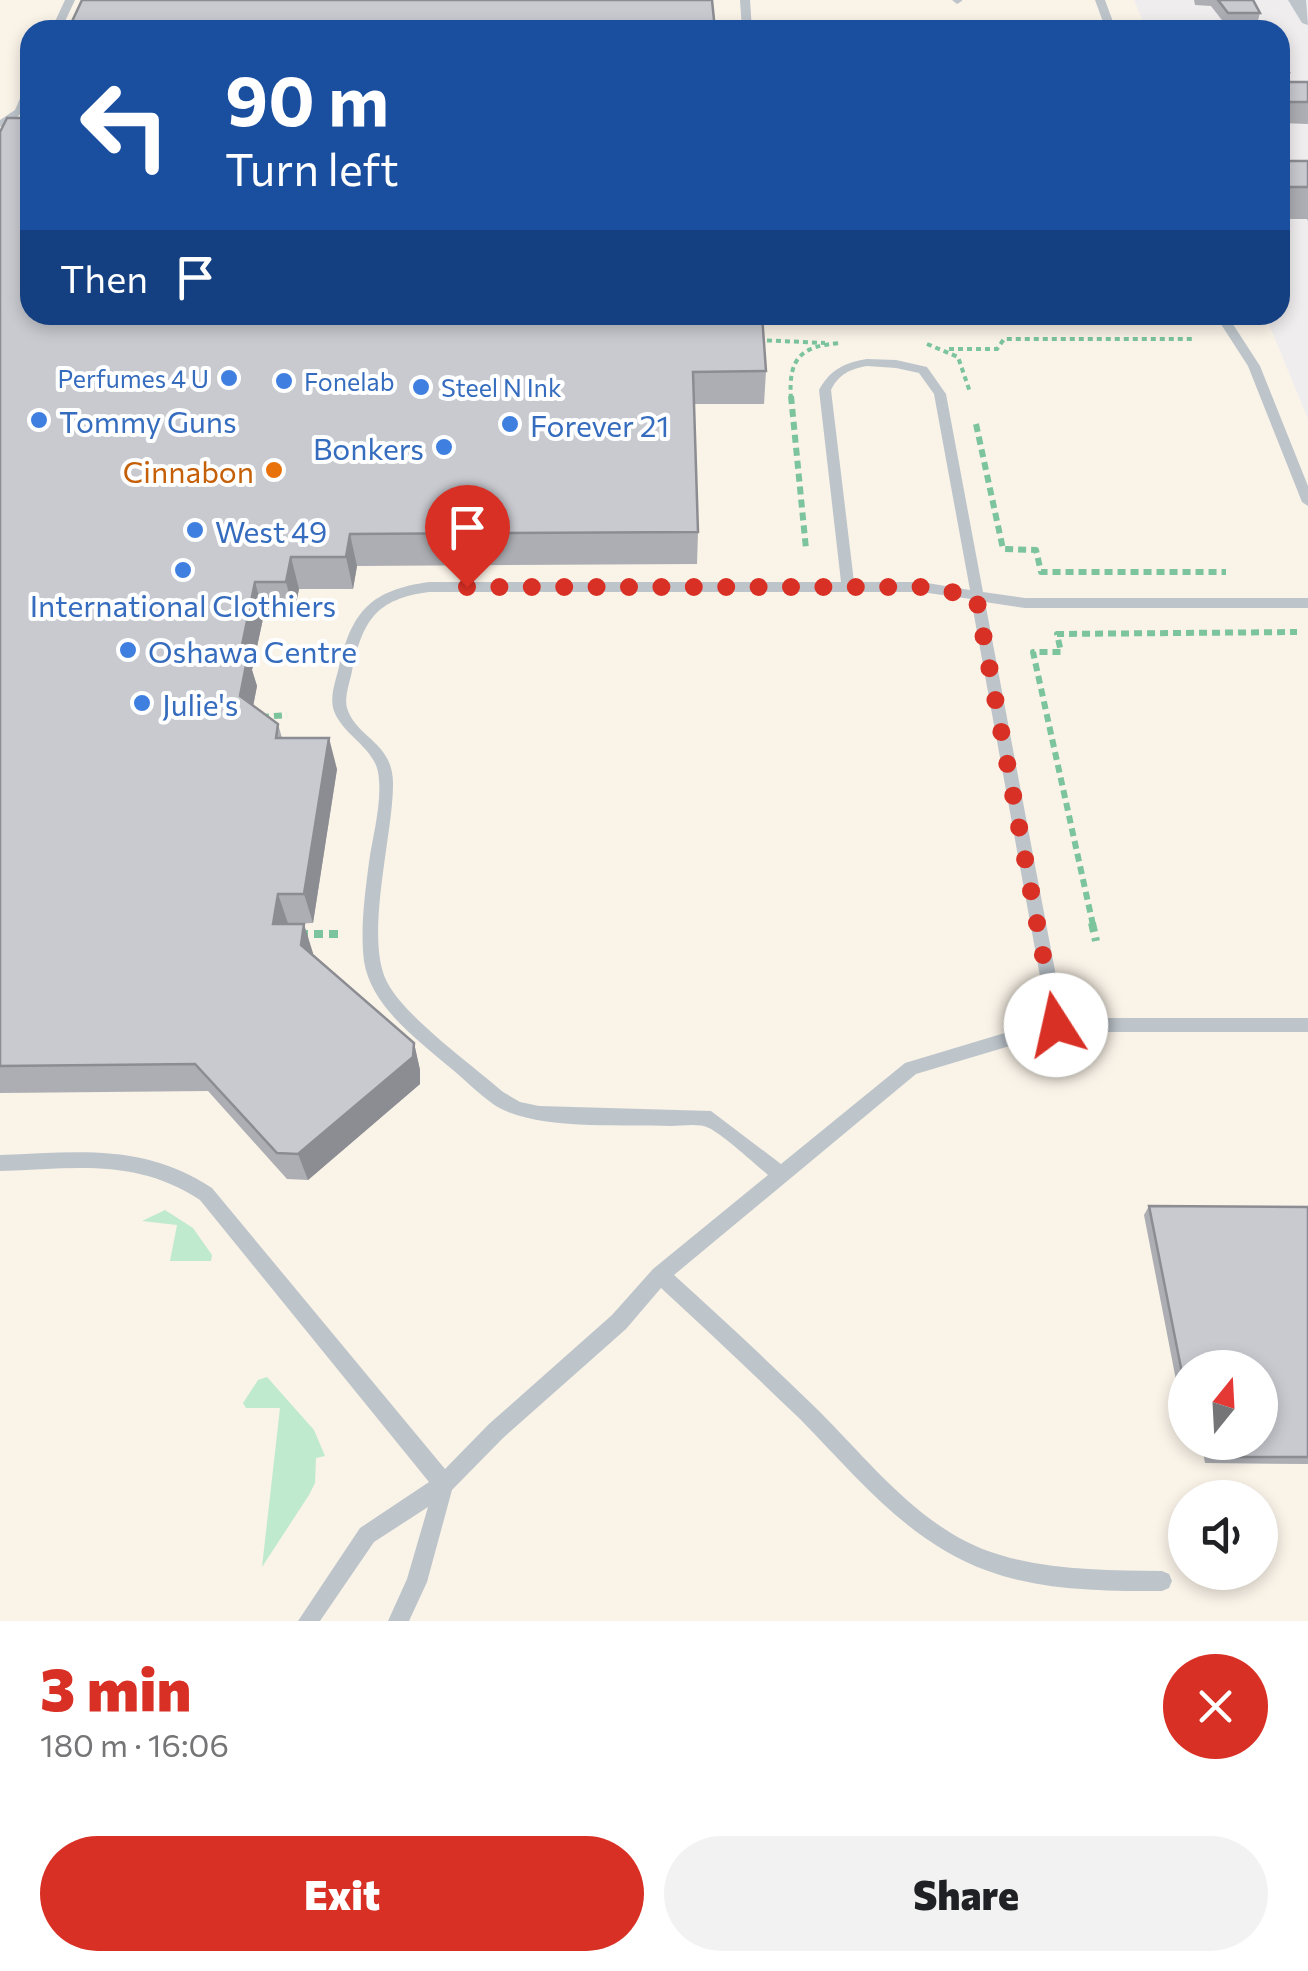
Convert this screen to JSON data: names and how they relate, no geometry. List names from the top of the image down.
{
  "places": [
    "Perfumes 4 U",
    "Fonelab",
    "Steel N Ink",
    "Tommy Guns",
    "Forever 21",
    "Bonkers",
    "Cinnabon",
    "West 49",
    "International Clothiers",
    "Oshawa Centre",
    "Julie's"
  ],
  "north": "top",
  "page": {
    "turn": ["90 m", "Turn left"],
    "then": "Then",
    "heading": ["3 min", "180 m · 16:06"],
    "buttons": ["Exit", "Share"]
  }
}
